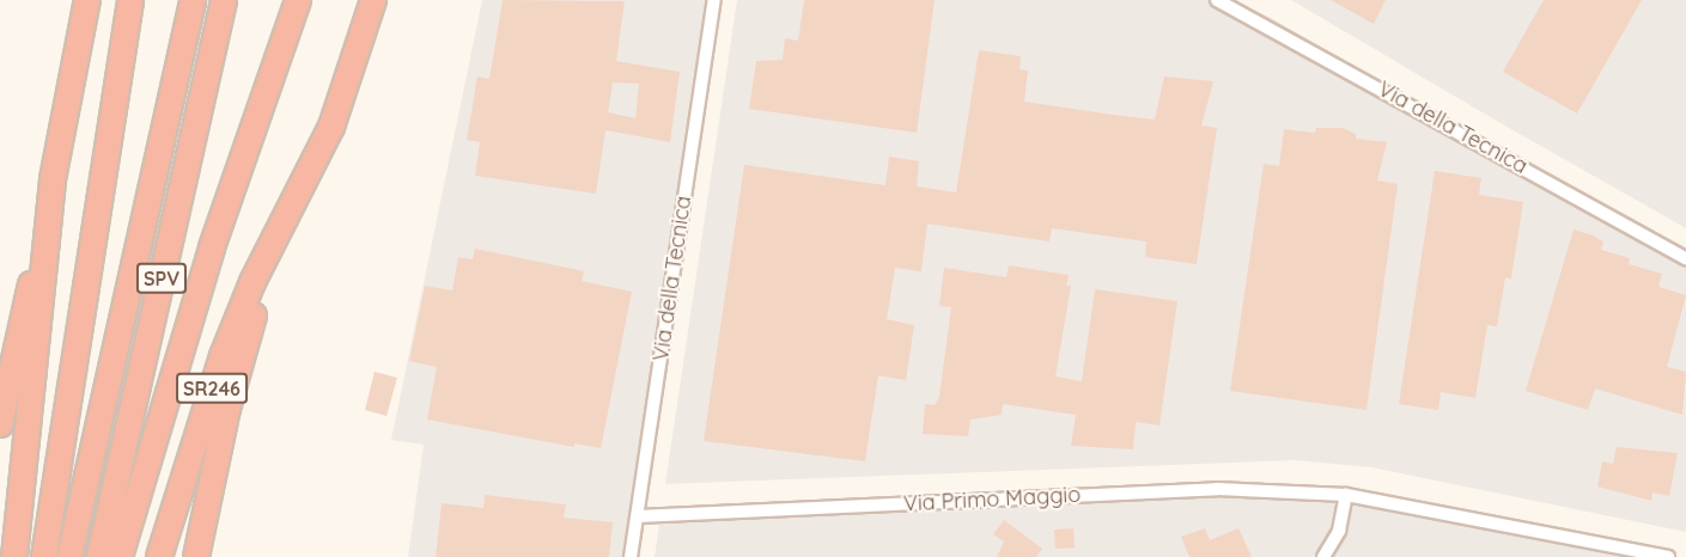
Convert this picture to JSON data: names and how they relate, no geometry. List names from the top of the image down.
{
  "streets": {
    "highway": ["SPV", "SR246"],
    "street": ["Via della Tecnica", "Via Primo Maggio"]
  },
  "crossings": [
    ["Via della Tecnica", "Via Primo Maggio"]
  ]
}
